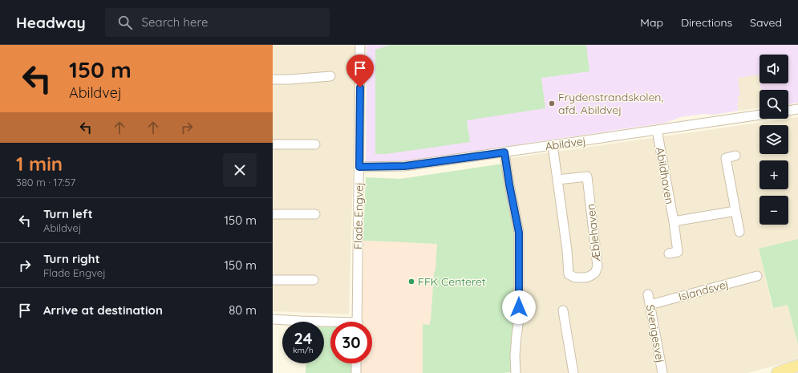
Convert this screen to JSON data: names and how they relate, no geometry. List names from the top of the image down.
{
  "streets": {
    "street": [
      "Abildvej",
      "Abildhaven",
      "Flade Engvej",
      "Æblehaven",
      "Islandsvej",
      "Sverigesvej"
    ]
  },
  "crossings": [
    ["Abildvej", "Abildhaven"],
    ["Abildvej", "Flade Engvej"],
    ["Abildvej", "Æblehaven"],
    ["Islandsvej", "Sverigesvej"]
  ],
  "places": ["Frydenstrandskolen, afd. Abildvej", "FFK Centeret"],
  "page": {
    "header": "Headway",
    "search": "Search here",
    "nav": ["Map", "Directions", "Saved"],
    "turn": ["150 m", "Abildvej"],
    "map_buttons": ["+", "−"],
    "heading": ["1 min", "380 m · 17:57"],
    "list": [
      {
        "name": "Turn left",
        "note": "Abildvej",
        "value": "150 m"
      },
      {
        "name": "Turn right",
        "note": "Flade Engvej",
        "value": "150 m"
      },
      {
        "name": "Arrive at destination",
        "value": "80 m"
      }
    ],
    "speed": "24 km/h",
    "limit": "30"
  }
}
